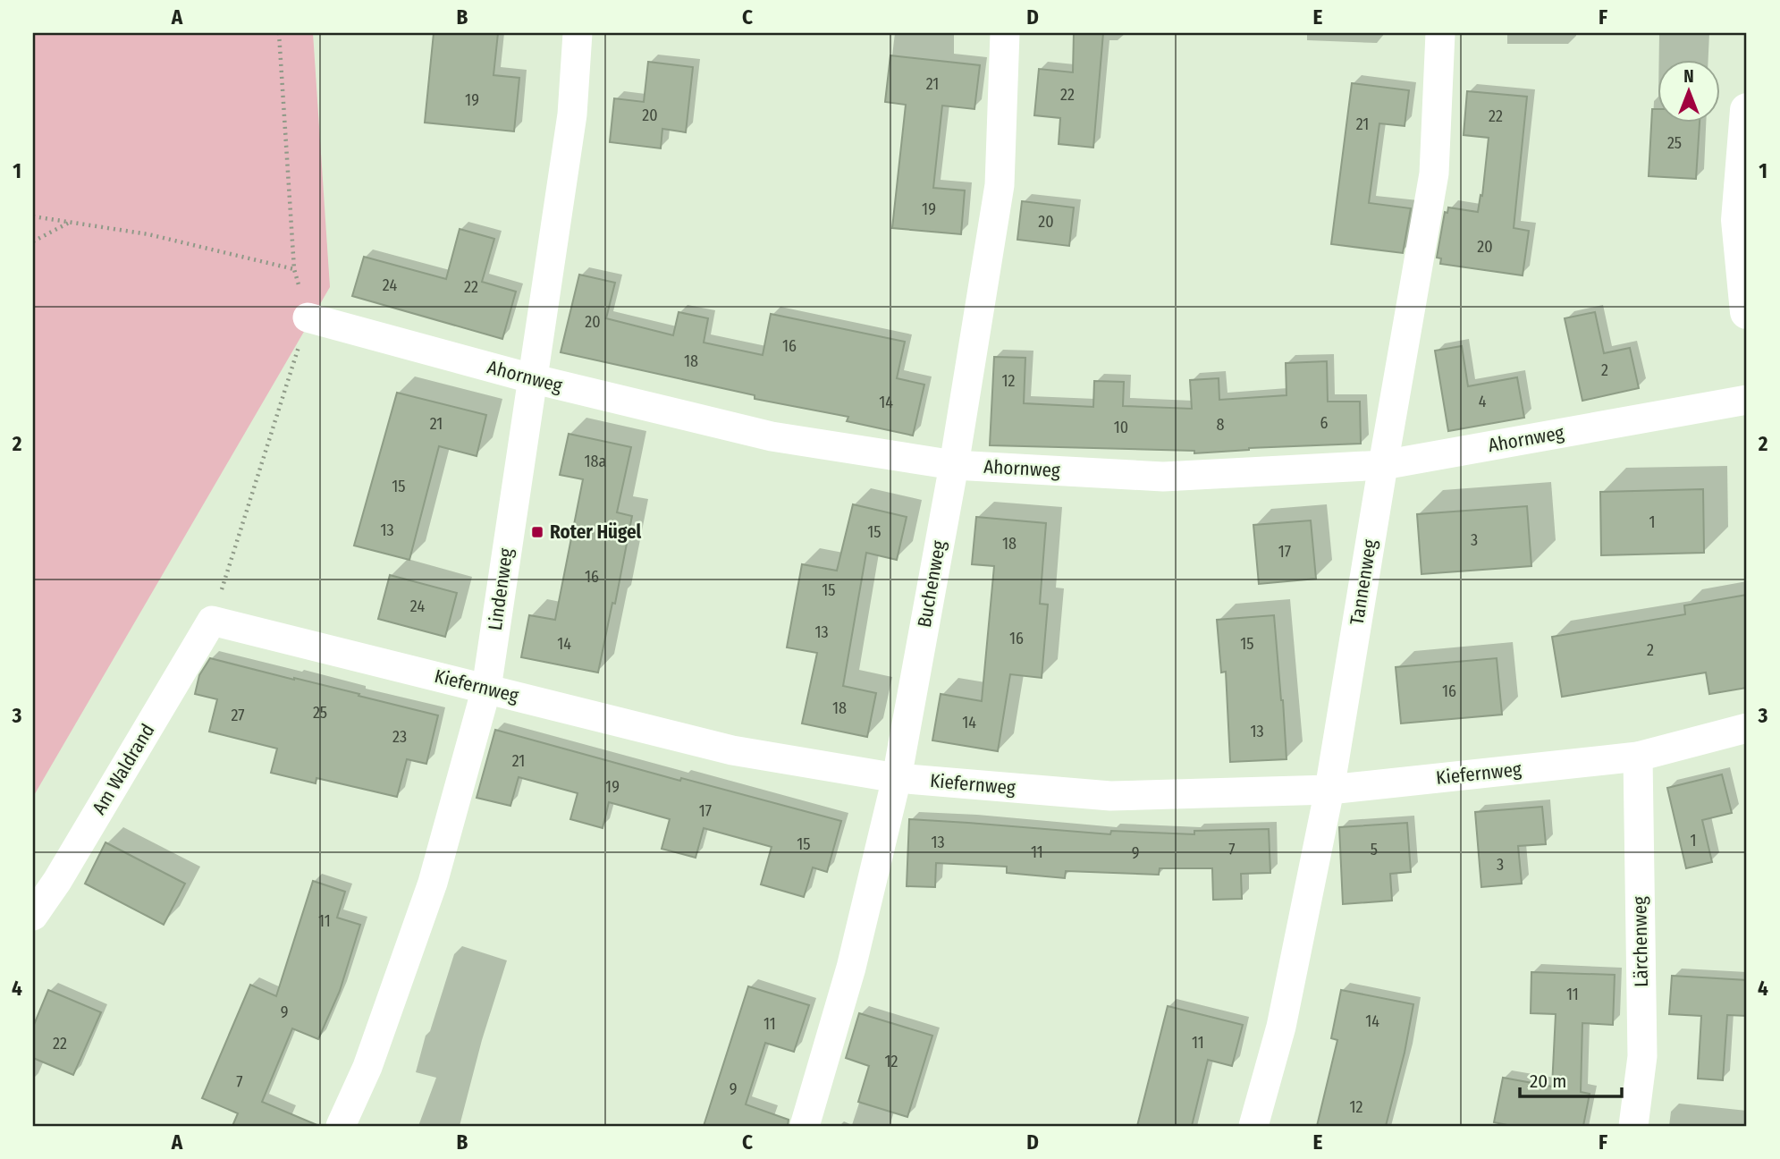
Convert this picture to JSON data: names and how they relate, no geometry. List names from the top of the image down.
{
  "streets": {
    "street": [
      "Ahornweg",
      "Tannenweg",
      "Buchenweg",
      "Lindenweg",
      "Kiefernweg",
      "Am Waldrand",
      "Lärchenweg"
    ]
  },
  "crossings": [
    ["Ahornweg", "Tannenweg"],
    ["Ahornweg", "Buchenweg"],
    ["Ahornweg", "Lindenweg"],
    ["Tannenweg", "Kiefernweg"],
    ["Buchenweg", "Kiefernweg"],
    ["Lindenweg", "Kiefernweg"],
    ["Kiefernweg", "Am Waldrand"],
    ["Kiefernweg", "Lärchenweg"]
  ],
  "places": {
    "transit": ["Roter Hügel"]
  },
  "house_numbers": [
    "21",
    "22",
    "19",
    "20",
    "22",
    "21",
    "25",
    "19",
    "20",
    "20",
    "24",
    "22",
    "20",
    "16",
    "18",
    "2",
    "12",
    "4",
    "14",
    "6",
    "21",
    "8",
    "10",
    "18a",
    "15",
    "1",
    "13",
    "15",
    "3",
    "18",
    "17",
    "16",
    "15",
    "24",
    "13",
    "16",
    "14",
    "15",
    "2",
    "16",
    "18",
    "25",
    "27",
    "14",
    "13",
    "23",
    "21",
    "19",
    "17",
    "1",
    "13",
    "15",
    "7",
    "5",
    "11",
    "9",
    "3",
    "11",
    "11",
    "9",
    "14",
    "11",
    "11",
    "22",
    "12",
    "7",
    "9",
    "12"
  ],
  "scale_bar": "20 m",
  "north": "top",
  "grid": {
    "columns": [
      "A",
      "B",
      "C",
      "D",
      "E",
      "F"
    ],
    "rows": [
      "1",
      "2",
      "3",
      "4"
    ]
  }
}
